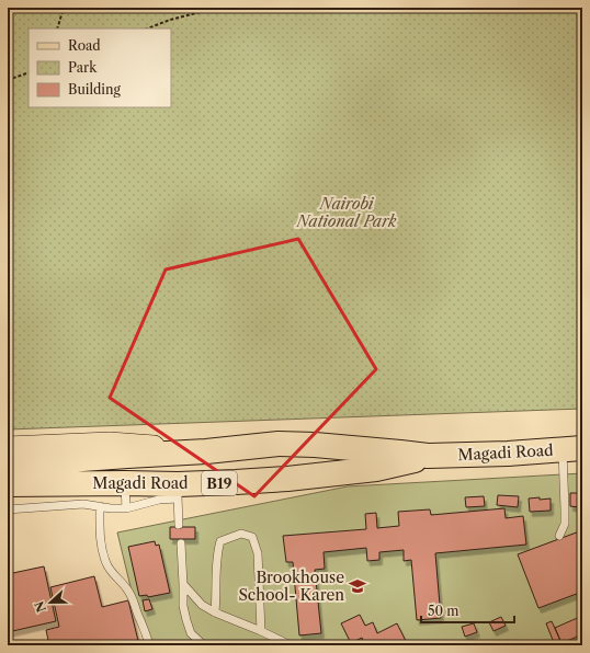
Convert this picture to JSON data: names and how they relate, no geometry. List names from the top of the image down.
{
  "streets": {
    "highway": ["Magadi Road", "B19"]
  },
  "parks": ["Nairobi National Park"],
  "places": {
    "school or university": ["Brookhouse School- Karen"]
  },
  "legend": ["Road", "Park", "Building"],
  "scale_bar": "50 m",
  "north": "left"
}
